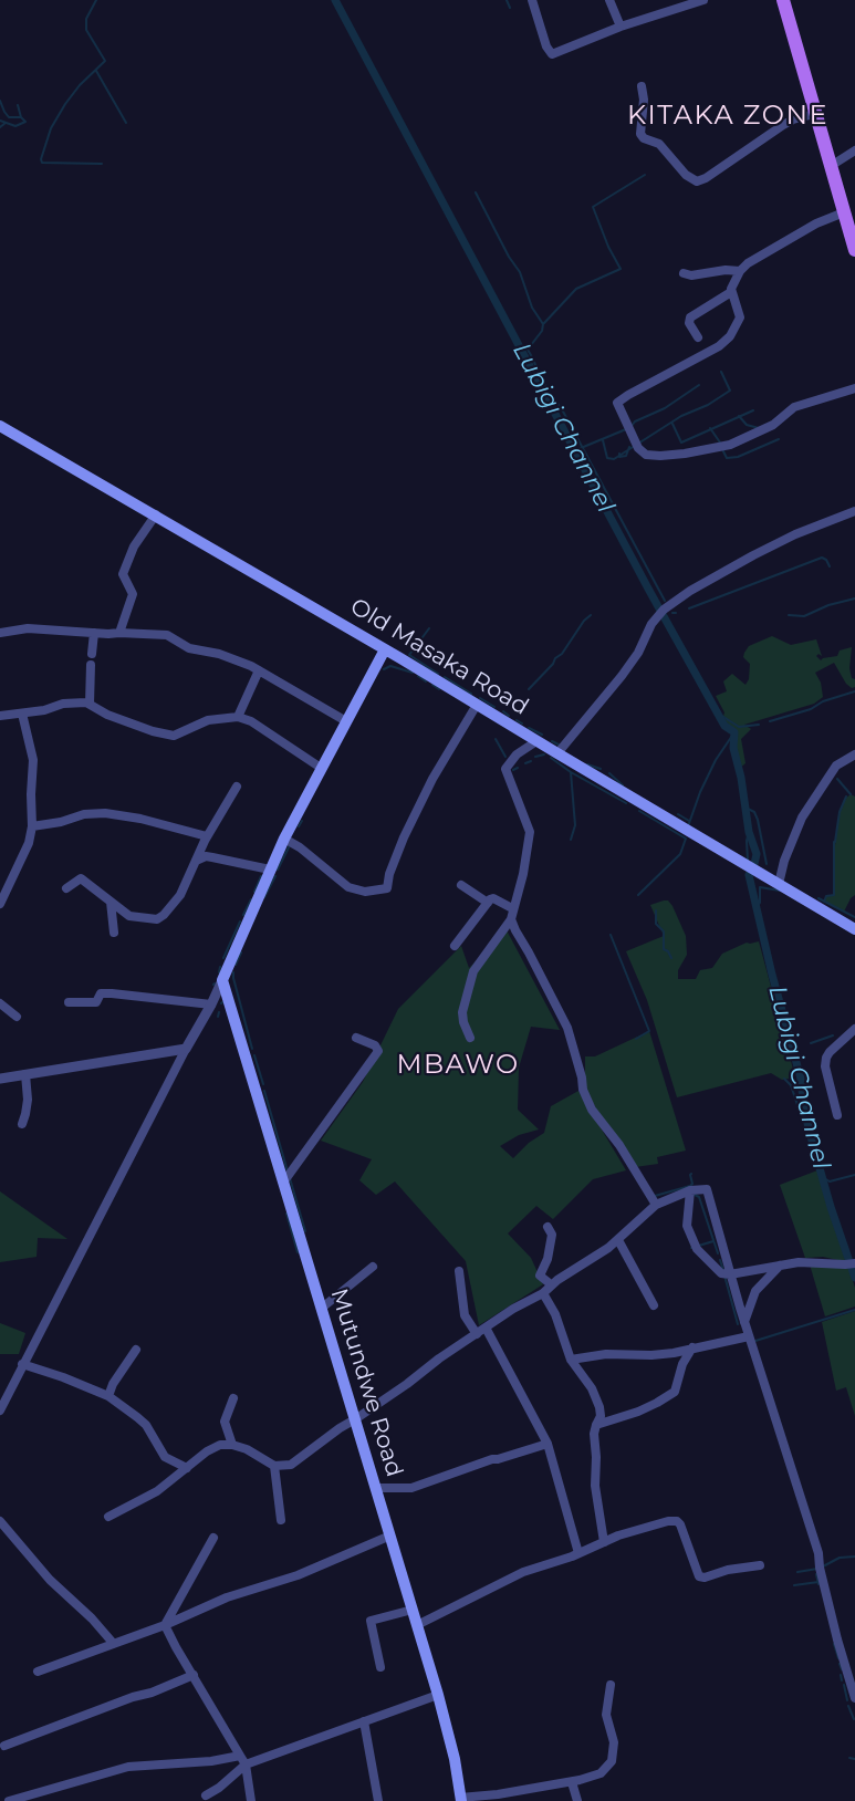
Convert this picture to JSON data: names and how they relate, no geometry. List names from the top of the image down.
{
  "streets": {
    "main road": ["Old Masaka Road", "Mutundwe Road"]
  },
  "districts": ["KITAKA ZONE", "MBAWO"],
  "water": ["Lubigi Channel"]
}
